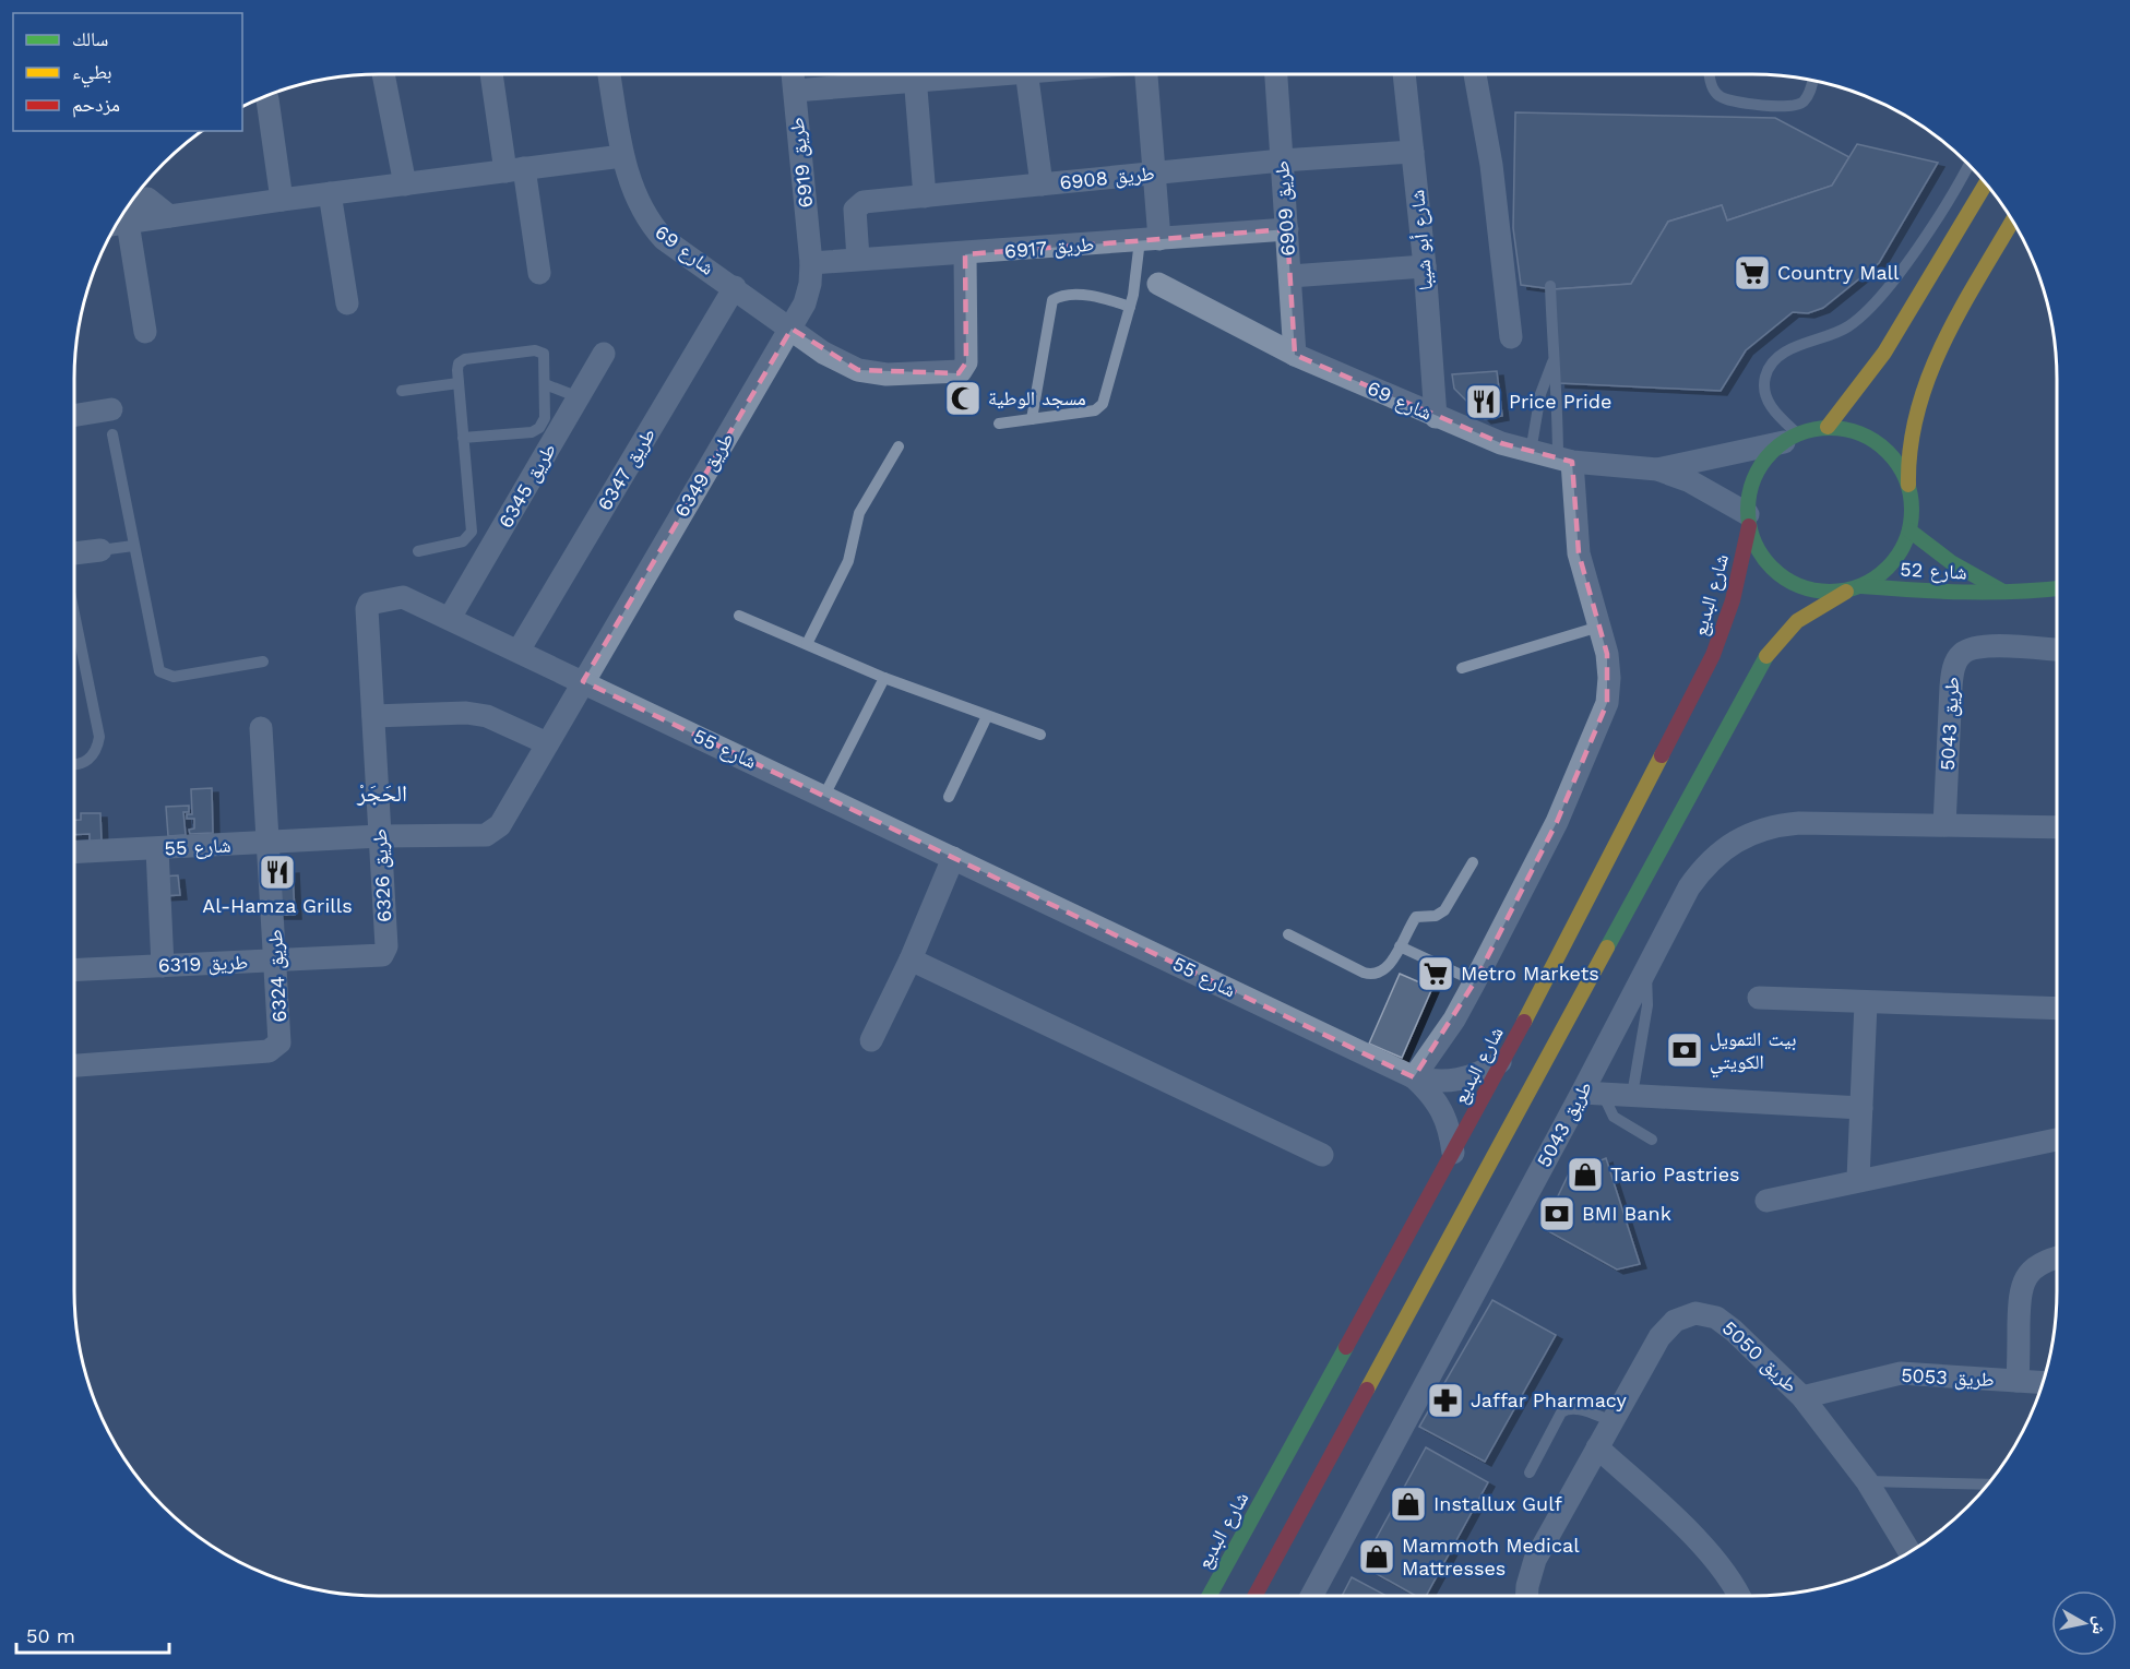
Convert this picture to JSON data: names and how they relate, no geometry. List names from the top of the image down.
{
  "streets": {
    "main road": ["شارع 52", "شارع البديع"],
    "street": [
      "طريق 6919",
      "طريق 6908",
      "طريق 6909",
      "شارع أبو شيبا",
      "طريق 6917",
      "شارع 69",
      "طريق 6347",
      "طريق 6349",
      "طريق 6345",
      "طريق 5043",
      "شارع 55",
      "طريق 6326",
      "طريق 6319",
      "طريق 6324",
      "طريق 5050",
      "طريق 5053"
    ]
  },
  "crossings": [
    ["طريق 6919", "طريق 6917"],
    ["طريق 6919", "طريق 6349"],
    ["طريق 6908", "طريق 6909"],
    ["طريق 6908", "شارع أبو شيبا"],
    ["طريق 6908", "طريق 6917"],
    ["طريق 6909", "طريق 6917"],
    ["طريق 6909", "شارع 69"],
    ["شارع أبو شيبا", "شارع 69"],
    ["طريق 6917", "شارع 69"],
    ["طريق 6917", "طريق 6349"],
    ["شارع 69", "طريق 6347"],
    ["شارع 69", "طريق 6349"],
    ["شارع 69", "شارع 52"],
    ["شارع 69", "شارع البديع"],
    ["طريق 6349", "شارع 55"],
    ["طريق 6345", "طريق 6326"],
    ["شارع 52", "شارع البديع"],
    ["شارع البديع", "شارع 55"],
    ["شارع 55", "طريق 6326"],
    ["شارع 55", "طريق 6324"],
    ["طريق 6326", "طريق 6319"],
    ["طريق 6319", "طريق 6324"],
    ["طريق 5050", "طريق 5053"]
  ],
  "districts": ["الحَجَرْ"],
  "places": {
    "supermarket": ["Country Mall", "Metro Markets"],
    "mosque": ["مسجد الوطية"],
    "restaurant": ["Price Pride", "Al-Hamza Grills"],
    "bank": ["بيت التمويل الكويتي", "BMI Bank"],
    "shop": ["Tario Pastries", "Installux Gulf", "Mammoth Medical Mattresses"],
    "pharmacy": ["Jaffar Pharmacy"]
  },
  "legend": ["سالك", "بطيء", "مزدحم"],
  "scale_bar": "50 m",
  "north": "right"
}
